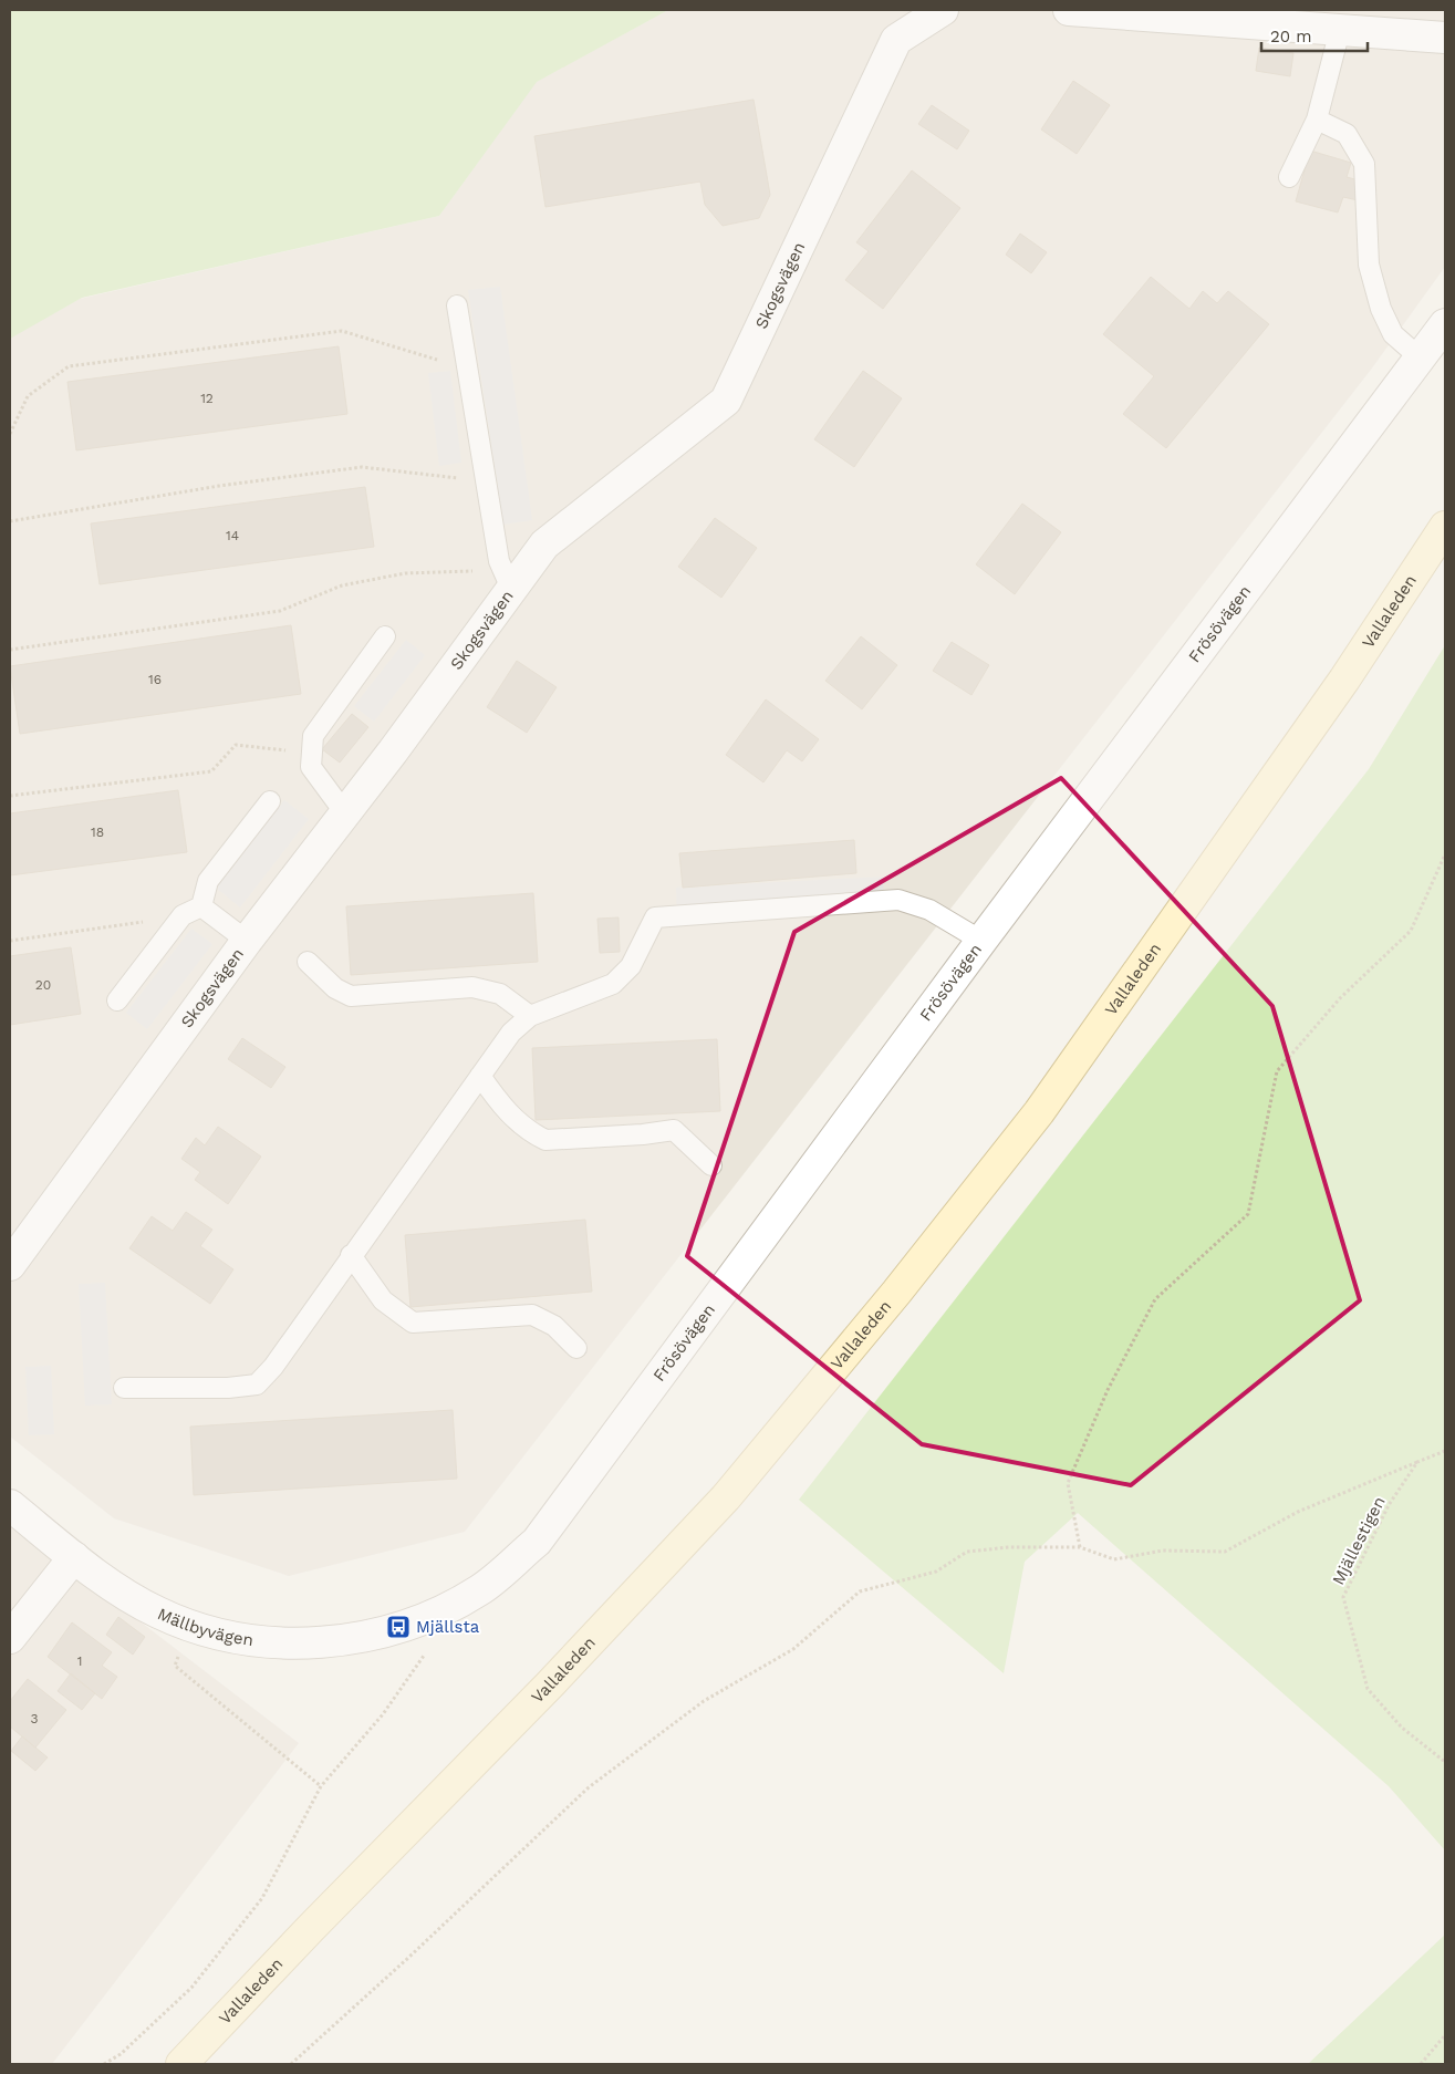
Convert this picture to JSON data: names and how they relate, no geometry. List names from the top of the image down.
{
  "streets": {
    "main road": ["Vallaleden"],
    "street": ["Skogsvägen", "Frösövägen", "Mällbyvägen"],
    "path": ["Mjällestigen"]
  },
  "crossings": [
    ["Frösövägen", "Mällbyvägen"]
  ],
  "places": {
    "bus stop": ["Mjällsta"]
  },
  "house_numbers": [
    "12",
    "14",
    "16",
    "18",
    "20",
    "1",
    "3"
  ],
  "scale_bar": "20 m"
}
